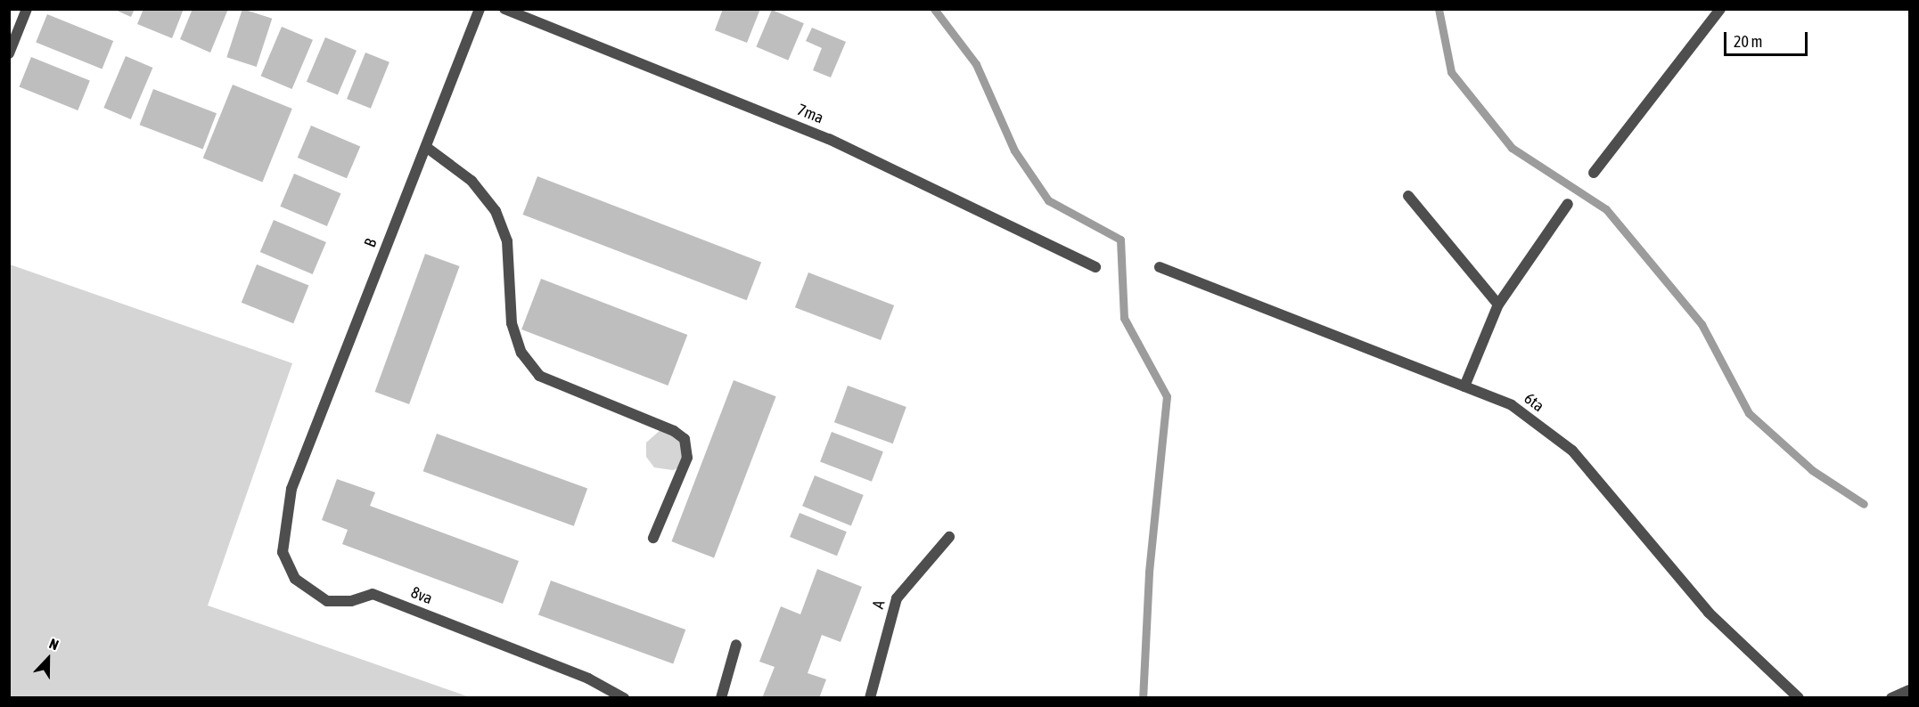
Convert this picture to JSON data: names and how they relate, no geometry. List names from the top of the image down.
{
  "streets": {
    "street": [
      "7ma",
      "B",
      "6ta",
      "8va",
      "A"
    ]
  },
  "crossings": [
    ["B", "8va"]
  ],
  "scale_bar": "20 m",
  "north": "top"
}
